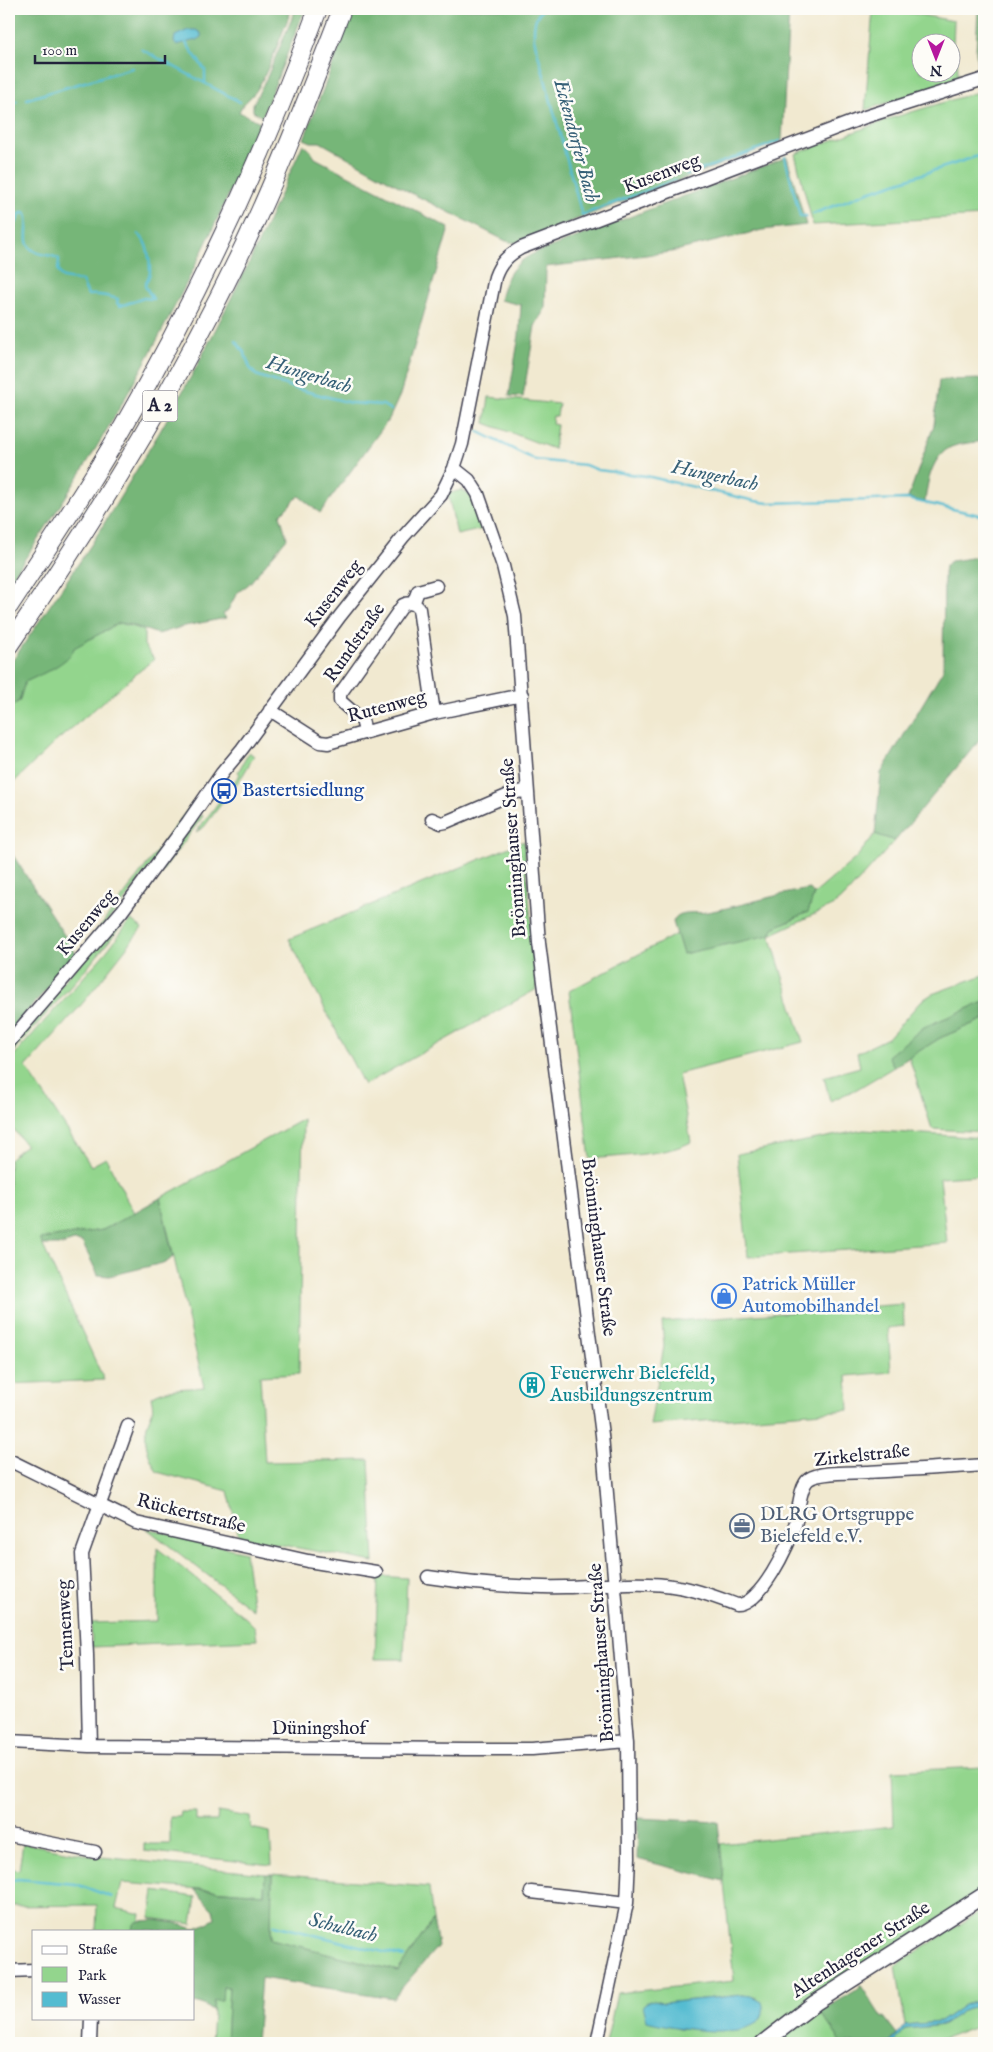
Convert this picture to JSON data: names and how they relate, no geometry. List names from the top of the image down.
{
  "streets": {
    "highway": ["A 2"],
    "main road": ["Altenhagener Straße"],
    "street": [
      "Kusenweg",
      "Rundstraße",
      "Rutenweg",
      "Brönninghauser Straße",
      "Zirkelstraße",
      "Rückertstraße",
      "Tennenweg",
      "Düningshof"
    ]
  },
  "crossings": [
    ["Kusenweg", "Rutenweg"],
    ["Kusenweg", "Brönninghauser Straße"],
    ["Rundstraße", "Rutenweg"],
    ["Rutenweg", "Brönninghauser Straße"],
    ["Brönninghauser Straße", "Zirkelstraße"],
    ["Brönninghauser Straße", "Düningshof"],
    ["Rückertstraße", "Tennenweg"],
    ["Tennenweg", "Düningshof"]
  ],
  "water": ["Eckendorfer Bach", "Hungerbach", "Schulbach"],
  "places": {
    "bus stop": ["Bastertsiedlung"],
    "shop": ["Patrick Müller Automobilhandel"],
    "building": ["Feuerwehr Bielefeld, Ausbildungszentrum"],
    "office": ["DLRG Ortsgruppe Bielefeld e.V."]
  },
  "legend": ["Straße", "Park", "Wasser"],
  "scale_bar": "100 m",
  "north": "bottom"
}
